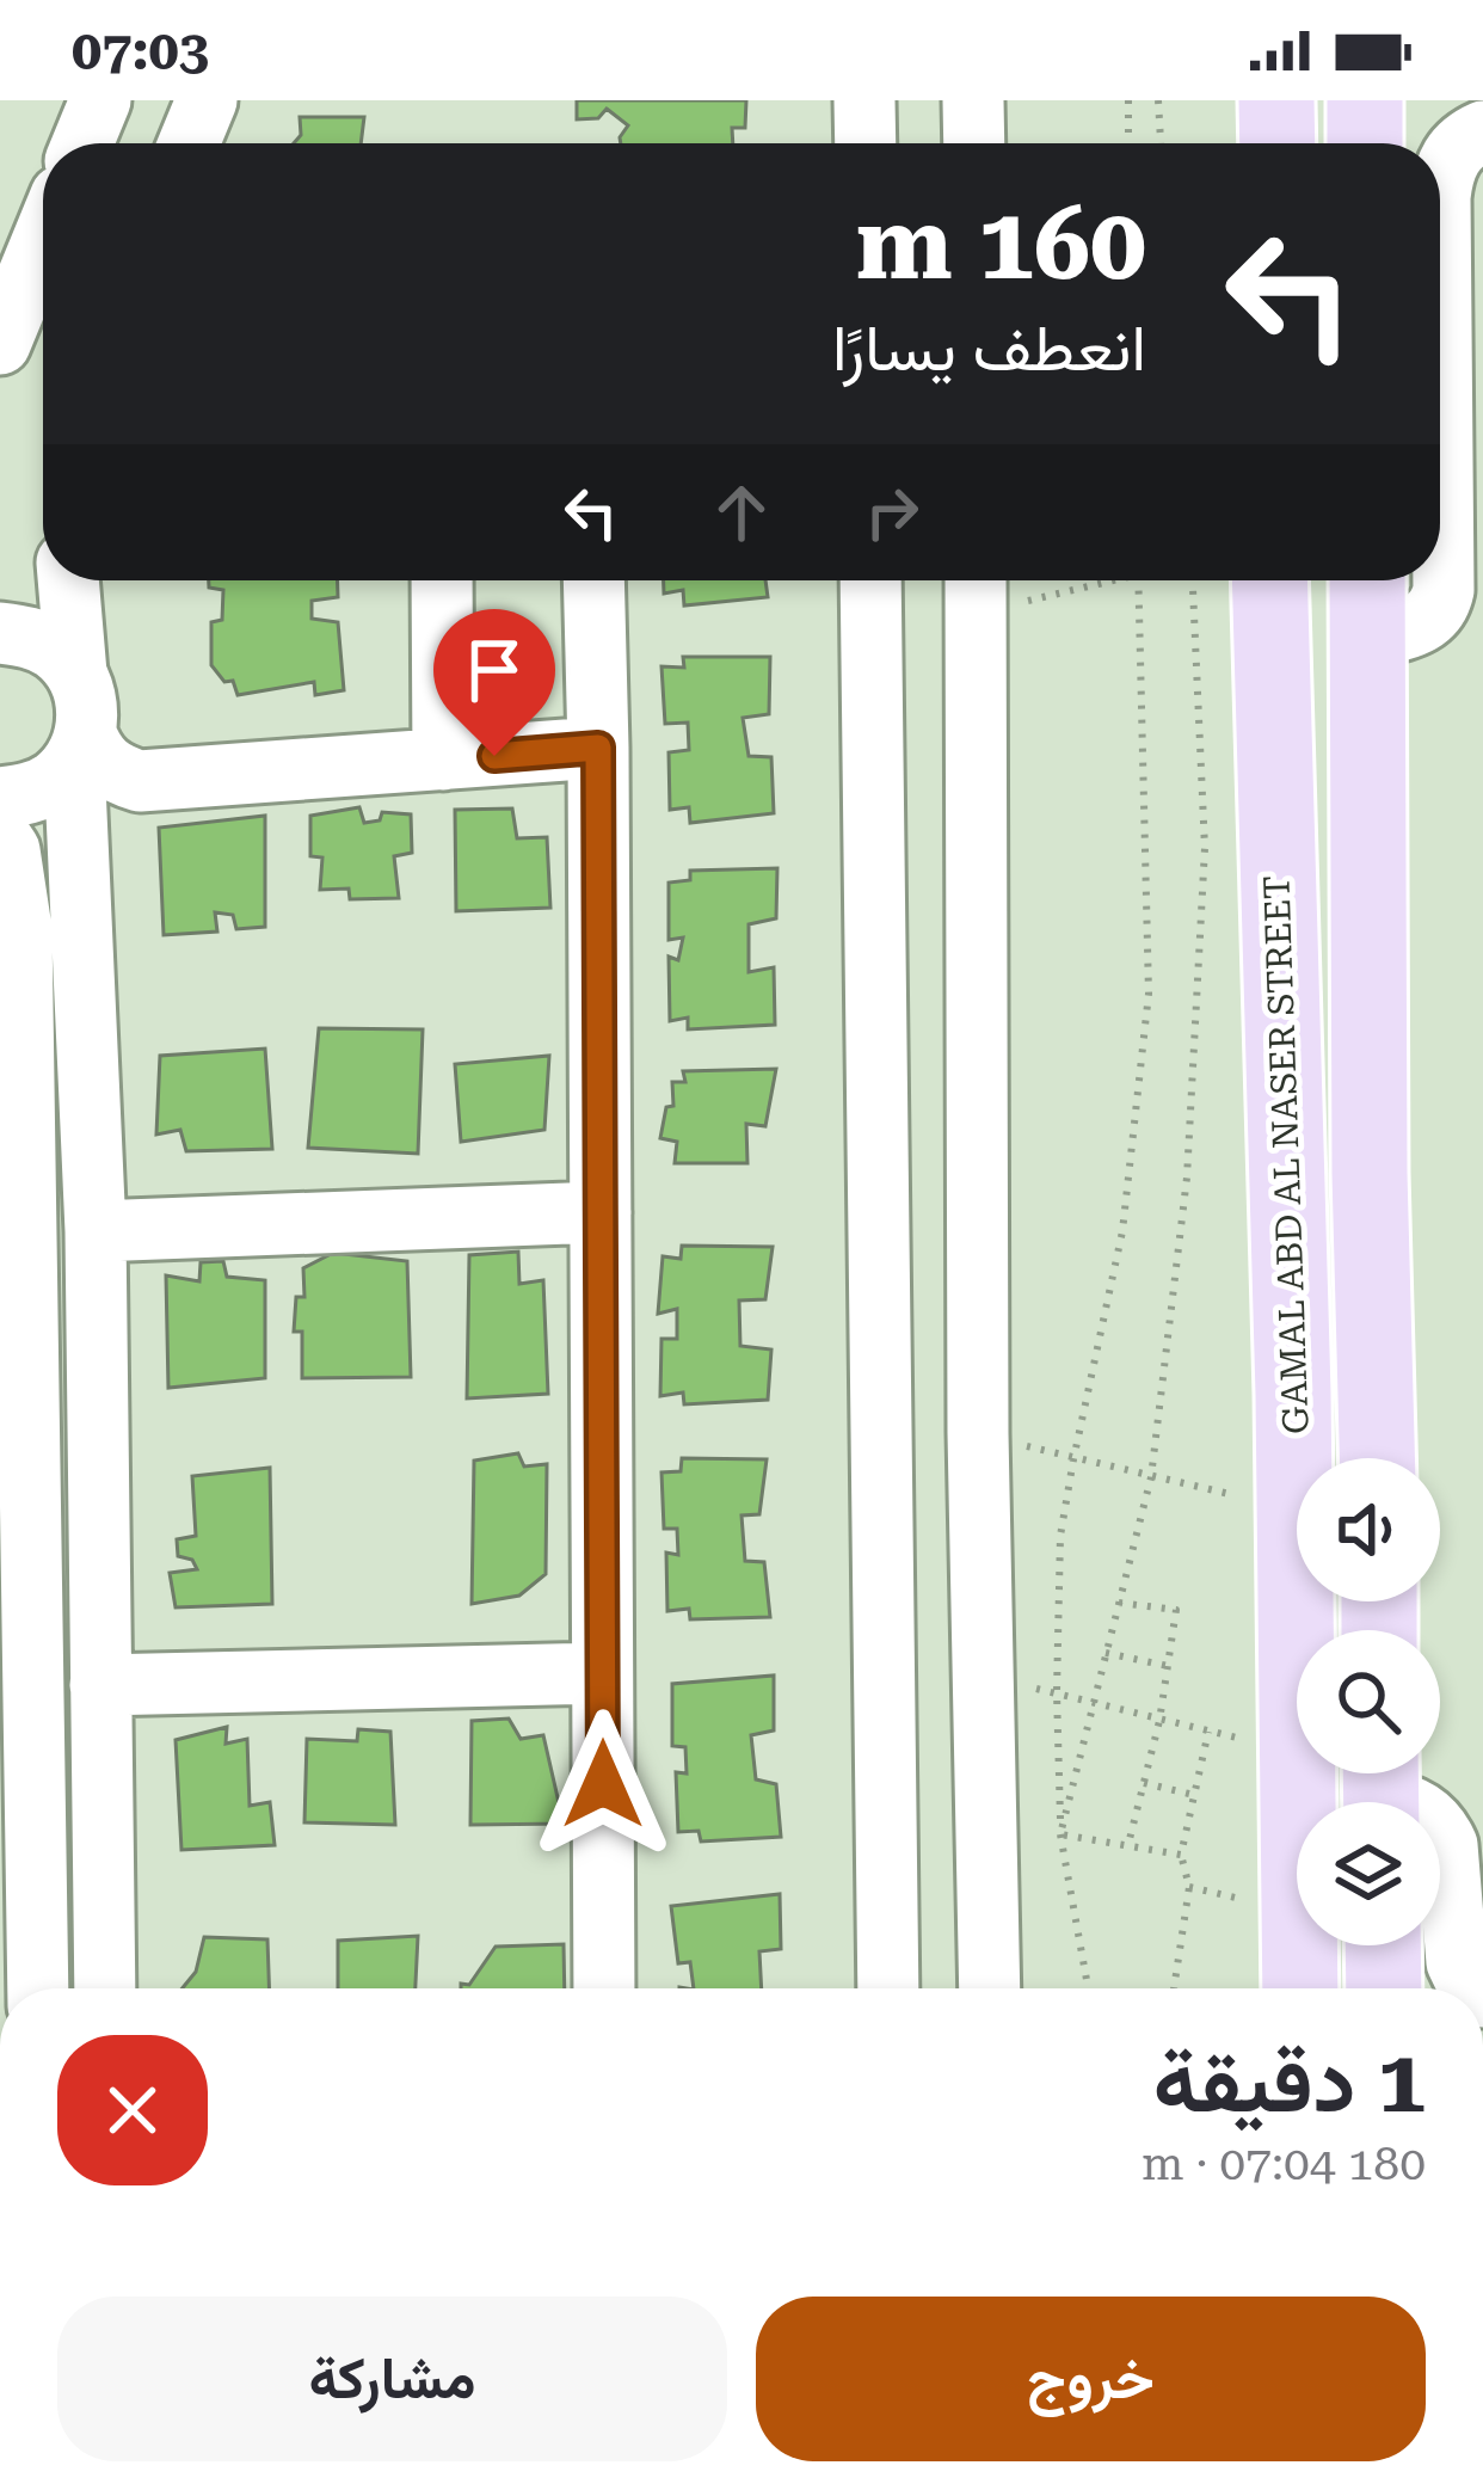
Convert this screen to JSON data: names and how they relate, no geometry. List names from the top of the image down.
{
  "streets": {
    "main road": ["GAMAL ABD AL NASER STREET"]
  },
  "page": {
    "status": "07:03",
    "turn": ["160 m", "انعطف يسارًا"],
    "heading": ["1 دقيقة", "180 m · 07:04"],
    "buttons": ["خروج", "مشاركة"]
  }
}
